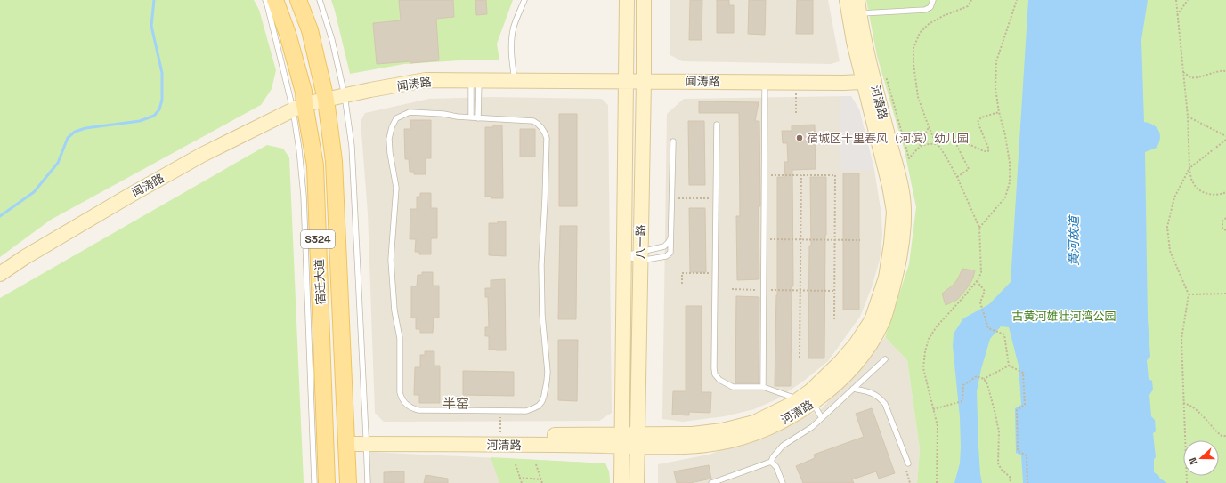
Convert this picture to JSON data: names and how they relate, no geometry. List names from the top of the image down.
{
  "streets": {
    "main road": ["S324", "宿迁大道"],
    "street": ["闻涛路", "河清路", "八一路"]
  },
  "crossings": [
    ["闻涛路", "河清路"],
    ["闻涛路", "八一路"],
    ["闻涛路", "宿迁大道"],
    ["河清路", "八一路"],
    ["河清路", "宿迁大道"]
  ],
  "districts": ["半窑"],
  "water": ["黄河故道"],
  "parks": ["古黄河雄壮河湾公园"],
  "places": ["宿城区十里春风（河滨）幼儿园"],
  "north": "left"
}
